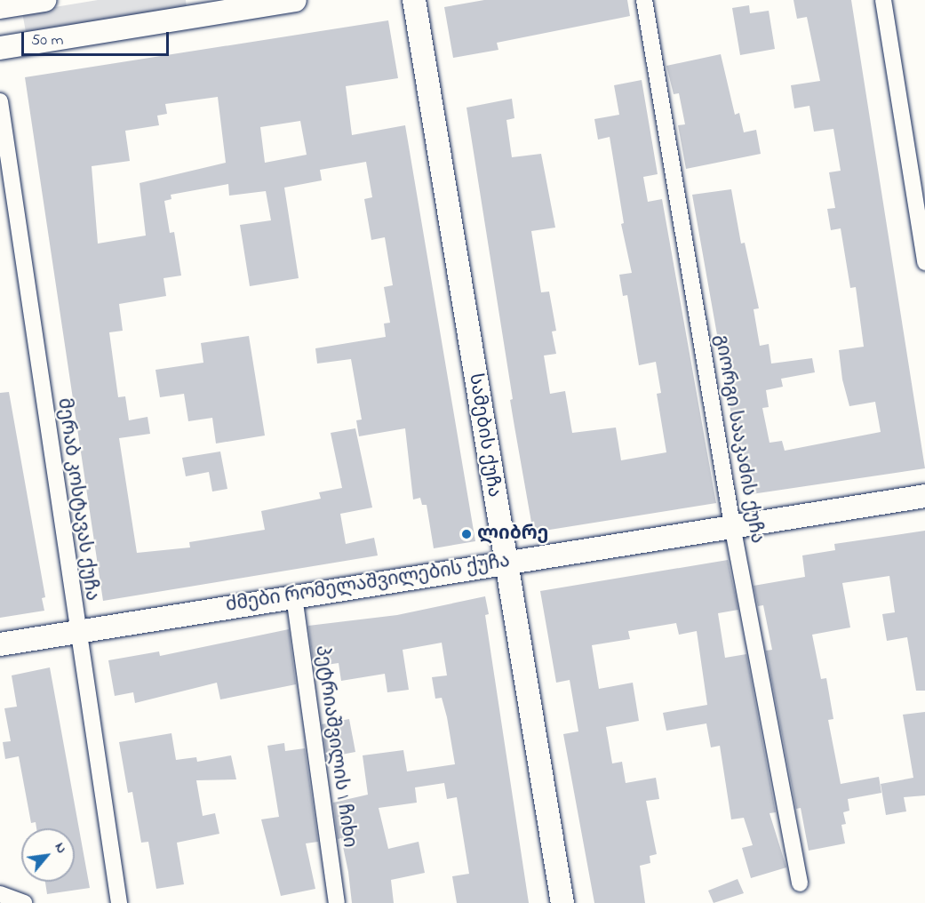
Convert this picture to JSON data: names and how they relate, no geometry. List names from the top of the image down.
{
  "streets": {
    "street": [
      "სამების ქუჩა",
      "გიორგი სააკაძის ქუჩა",
      "მერაბ კოსტავას ქუჩა",
      "ძმები რომელაშვილების ქუჩა",
      "პეტრიაშვილის I ჩიხი"
    ]
  },
  "crossings": [
    ["სამების ქუჩა", "ძმები რომელაშვილების ქუჩა"],
    ["გიორგი სააკაძის ქუჩა", "ძმები რომელაშვილების ქუჩა"],
    ["მერაბ კოსტავას ქუჩა", "ძმები რომელაშვილების ქუჩა"],
    ["ძმები რომელაშვილების ქუჩა", "პეტრიაშვილის I ჩიხი"]
  ],
  "places": ["ლიბრე"],
  "scale_bar": "50 m",
  "north": "top right"
}
